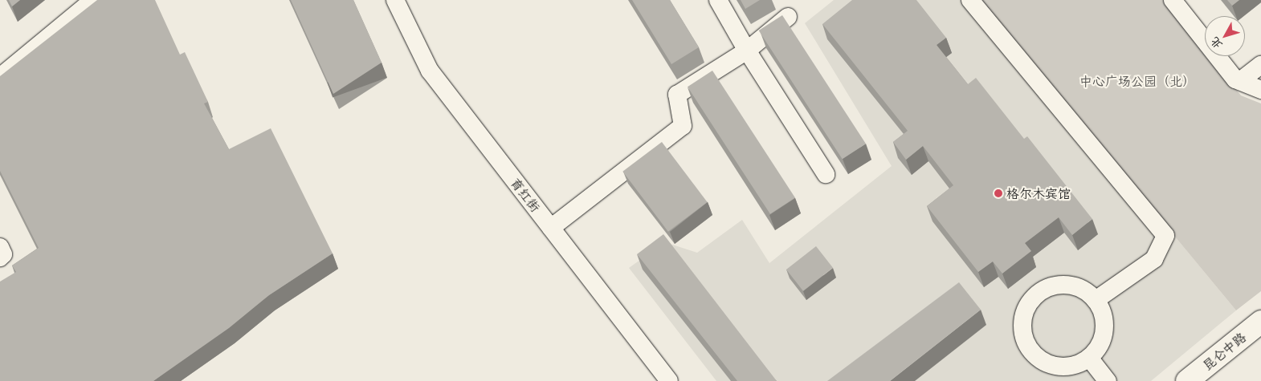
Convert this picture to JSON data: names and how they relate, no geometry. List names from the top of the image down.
{
  "streets": {
    "main road": ["昆仑中路"],
    "street": ["育红街"]
  },
  "parks": ["中心广场公园（北）"],
  "places": ["格尔木宾馆"],
  "north": "bottom left"
}
